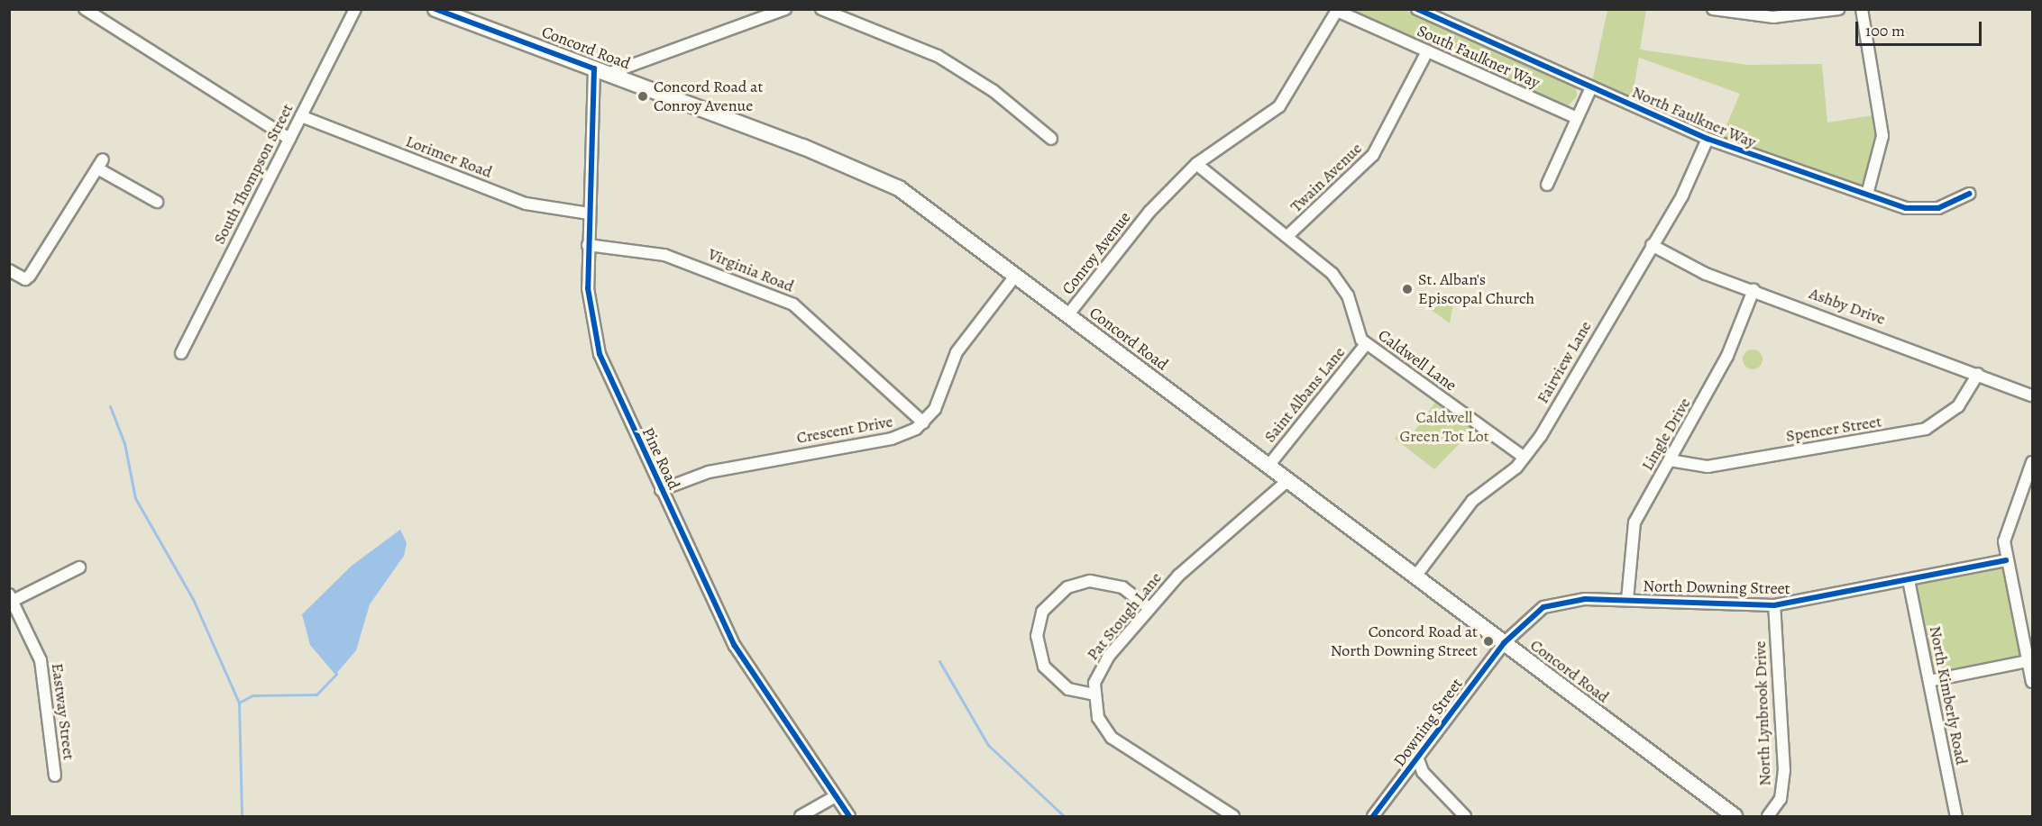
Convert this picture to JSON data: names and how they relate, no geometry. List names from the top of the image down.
{
  "streets": {
    "main road": ["Concord Road"],
    "street": [
      "South Faulkner Way",
      "North Faulkner Way",
      "Lorimer Road",
      "South Thompson Street",
      "Twain Avenue",
      "Conroy Avenue",
      "Virginia Road",
      "Ashby Drive",
      "Caldwell Lane",
      "Fairview Lane",
      "Saint Albans Lane",
      "Spencer Street",
      "Crescent Drive",
      "Lingle Drive",
      "Pine Road",
      "North Downing Street",
      "Pat Stough Lane",
      "North Kimberly Road",
      "Eastway Street",
      "North Lynbrook Drive",
      "Downing Street"
    ]
  },
  "crossings": [
    ["Concord Road", "Conroy Avenue"],
    ["Concord Road", "Fairview Lane"],
    ["Concord Road", "Saint Albans Lane"],
    ["Concord Road", "Crescent Drive"],
    ["Concord Road", "Pine Road"],
    ["Concord Road", "North Downing Street"],
    ["Concord Road", "Pat Stough Lane"],
    ["Concord Road", "Downing Street"],
    ["South Faulkner Way", "Twain Avenue"],
    ["North Faulkner Way", "Fairview Lane"],
    ["Lorimer Road", "South Thompson Street"],
    ["Lorimer Road", "Pine Road"],
    ["Twain Avenue", "Caldwell Lane"],
    ["Conroy Avenue", "Caldwell Lane"],
    ["Virginia Road", "Crescent Drive"],
    ["Virginia Road", "Pine Road"],
    ["Ashby Drive", "Fairview Lane"],
    ["Ashby Drive", "Spencer Street"],
    ["Ashby Drive", "Lingle Drive"],
    ["Caldwell Lane", "Fairview Lane"],
    ["Caldwell Lane", "Saint Albans Lane"],
    ["Spencer Street", "Lingle Drive"],
    ["Crescent Drive", "Pine Road"],
    ["Lingle Drive", "North Downing Street"],
    ["North Downing Street", "North Kimberly Road"],
    ["North Downing Street", "North Lynbrook Drive"],
    ["North Downing Street", "Downing Street"]
  ],
  "parks": ["Caldwell Green Tot Lot"],
  "places": ["Concord Road at Conroy Avenue", "St. Alban's Episcopal Church", "Concord Road at North Downing Street"],
  "scale_bar": "100 m"
}
